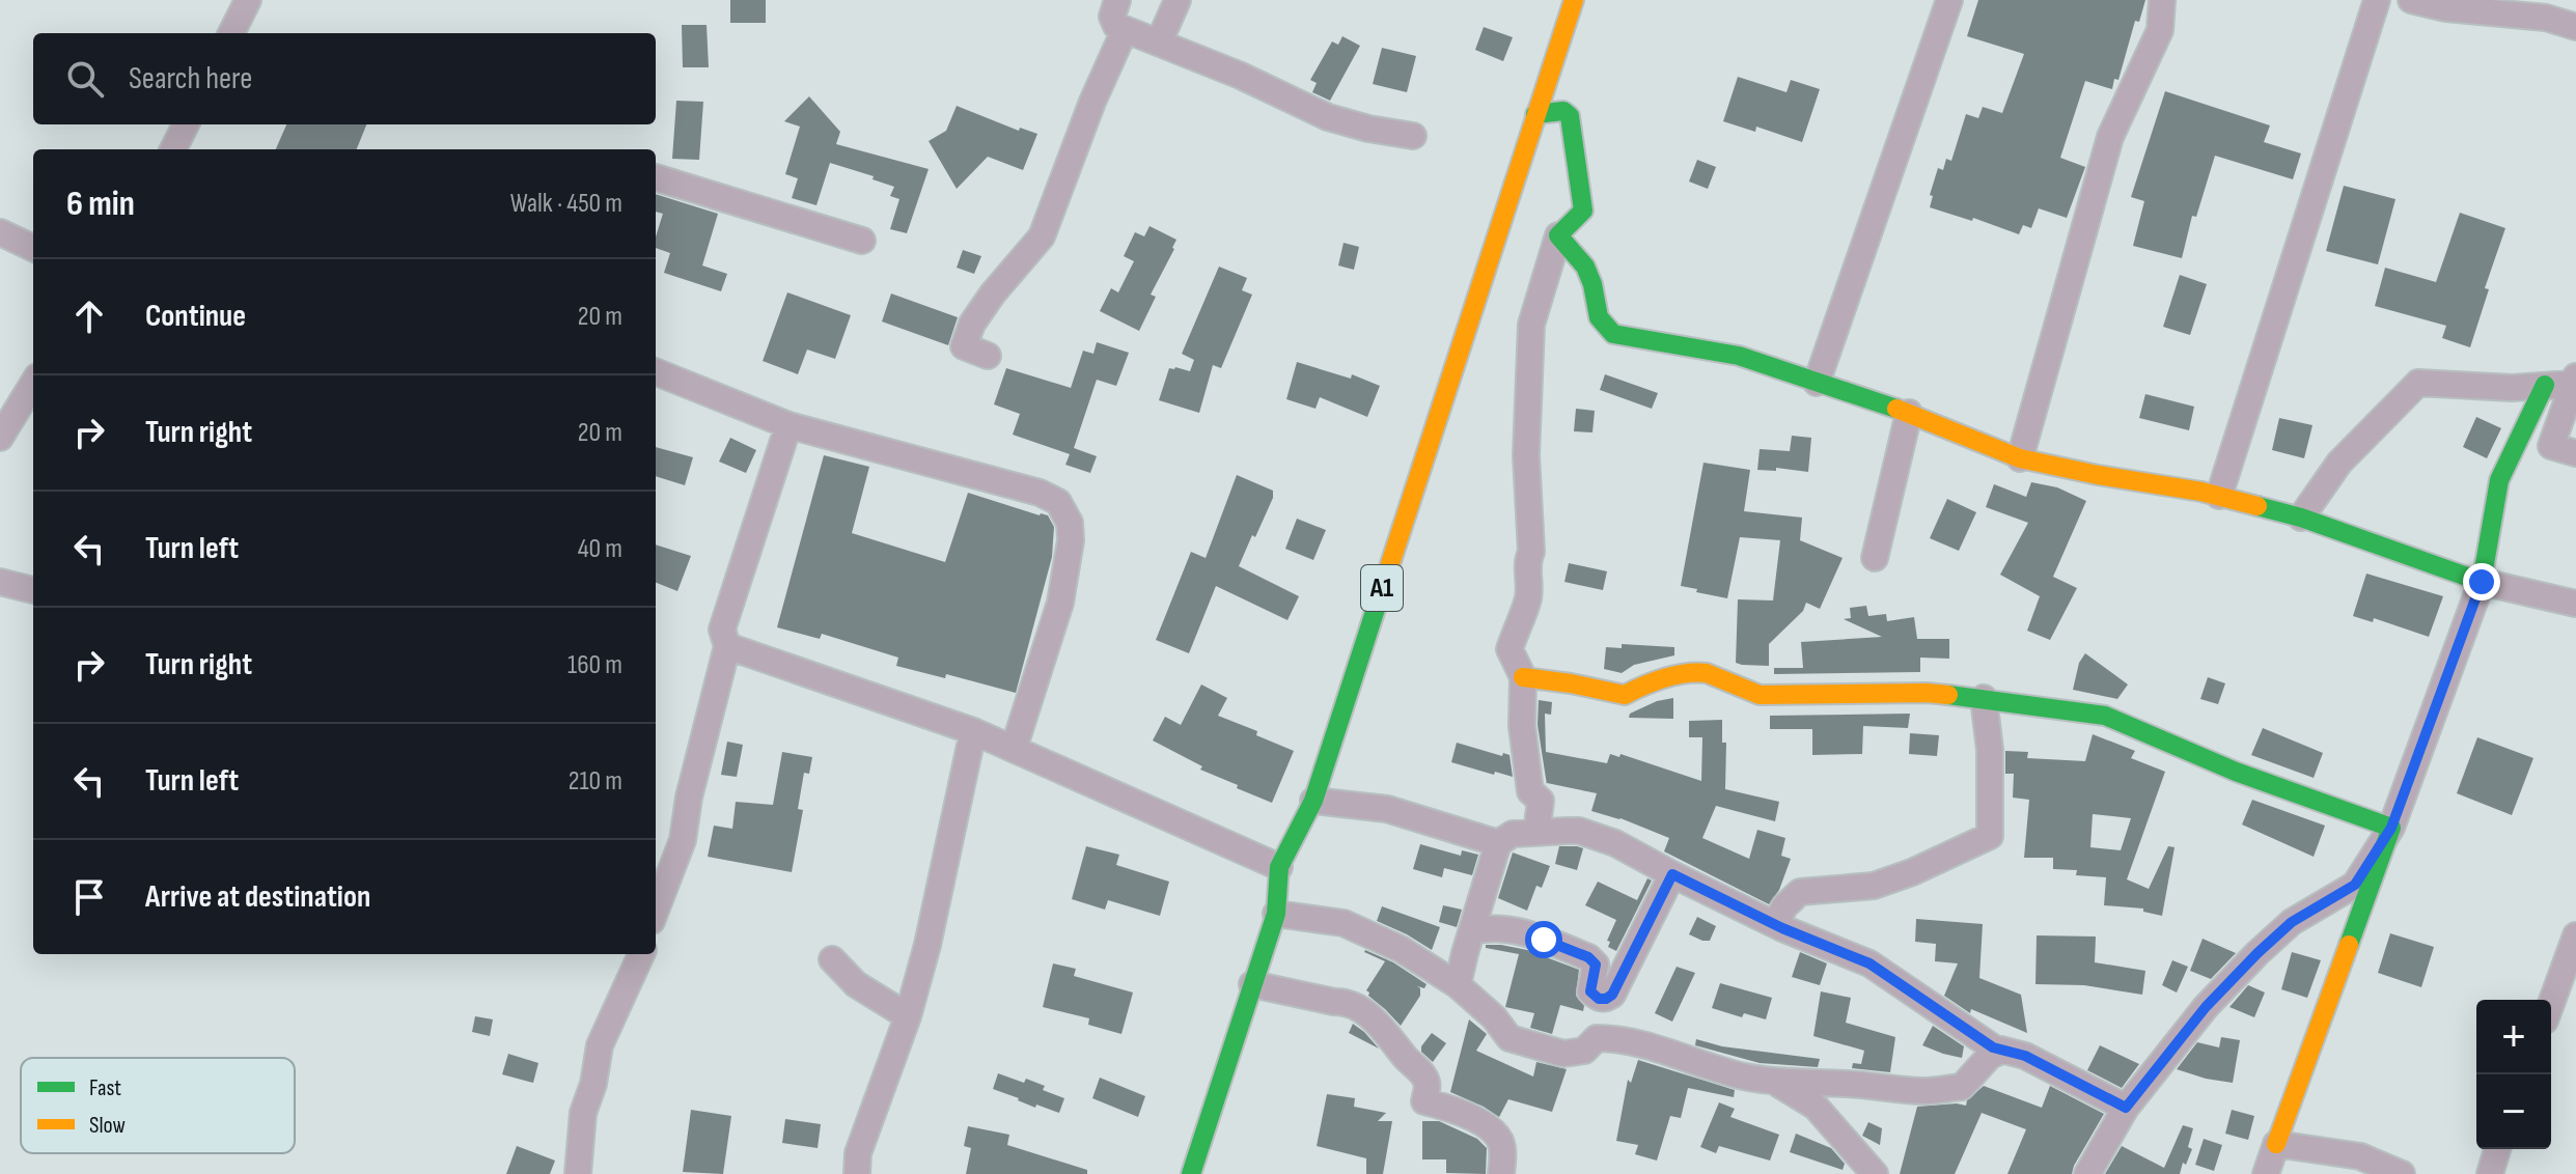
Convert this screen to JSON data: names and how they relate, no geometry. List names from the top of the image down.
{
  "streets": {
    "main road": ["A1"]
  },
  "legend": ["Fast", "Slow"],
  "page": {
    "search": "Search here",
    "heading": ["6 min", "Walk · 450 m"],
    "list": [
      ["Continue", "20 m"],
      ["Turn right", "20 m"],
      ["Turn left", "40 m"],
      ["Turn right", "160 m"],
      ["Turn left", "210 m"],
      "Arrive at destination"
    ],
    "map_buttons": ["+", "−"]
  }
}
